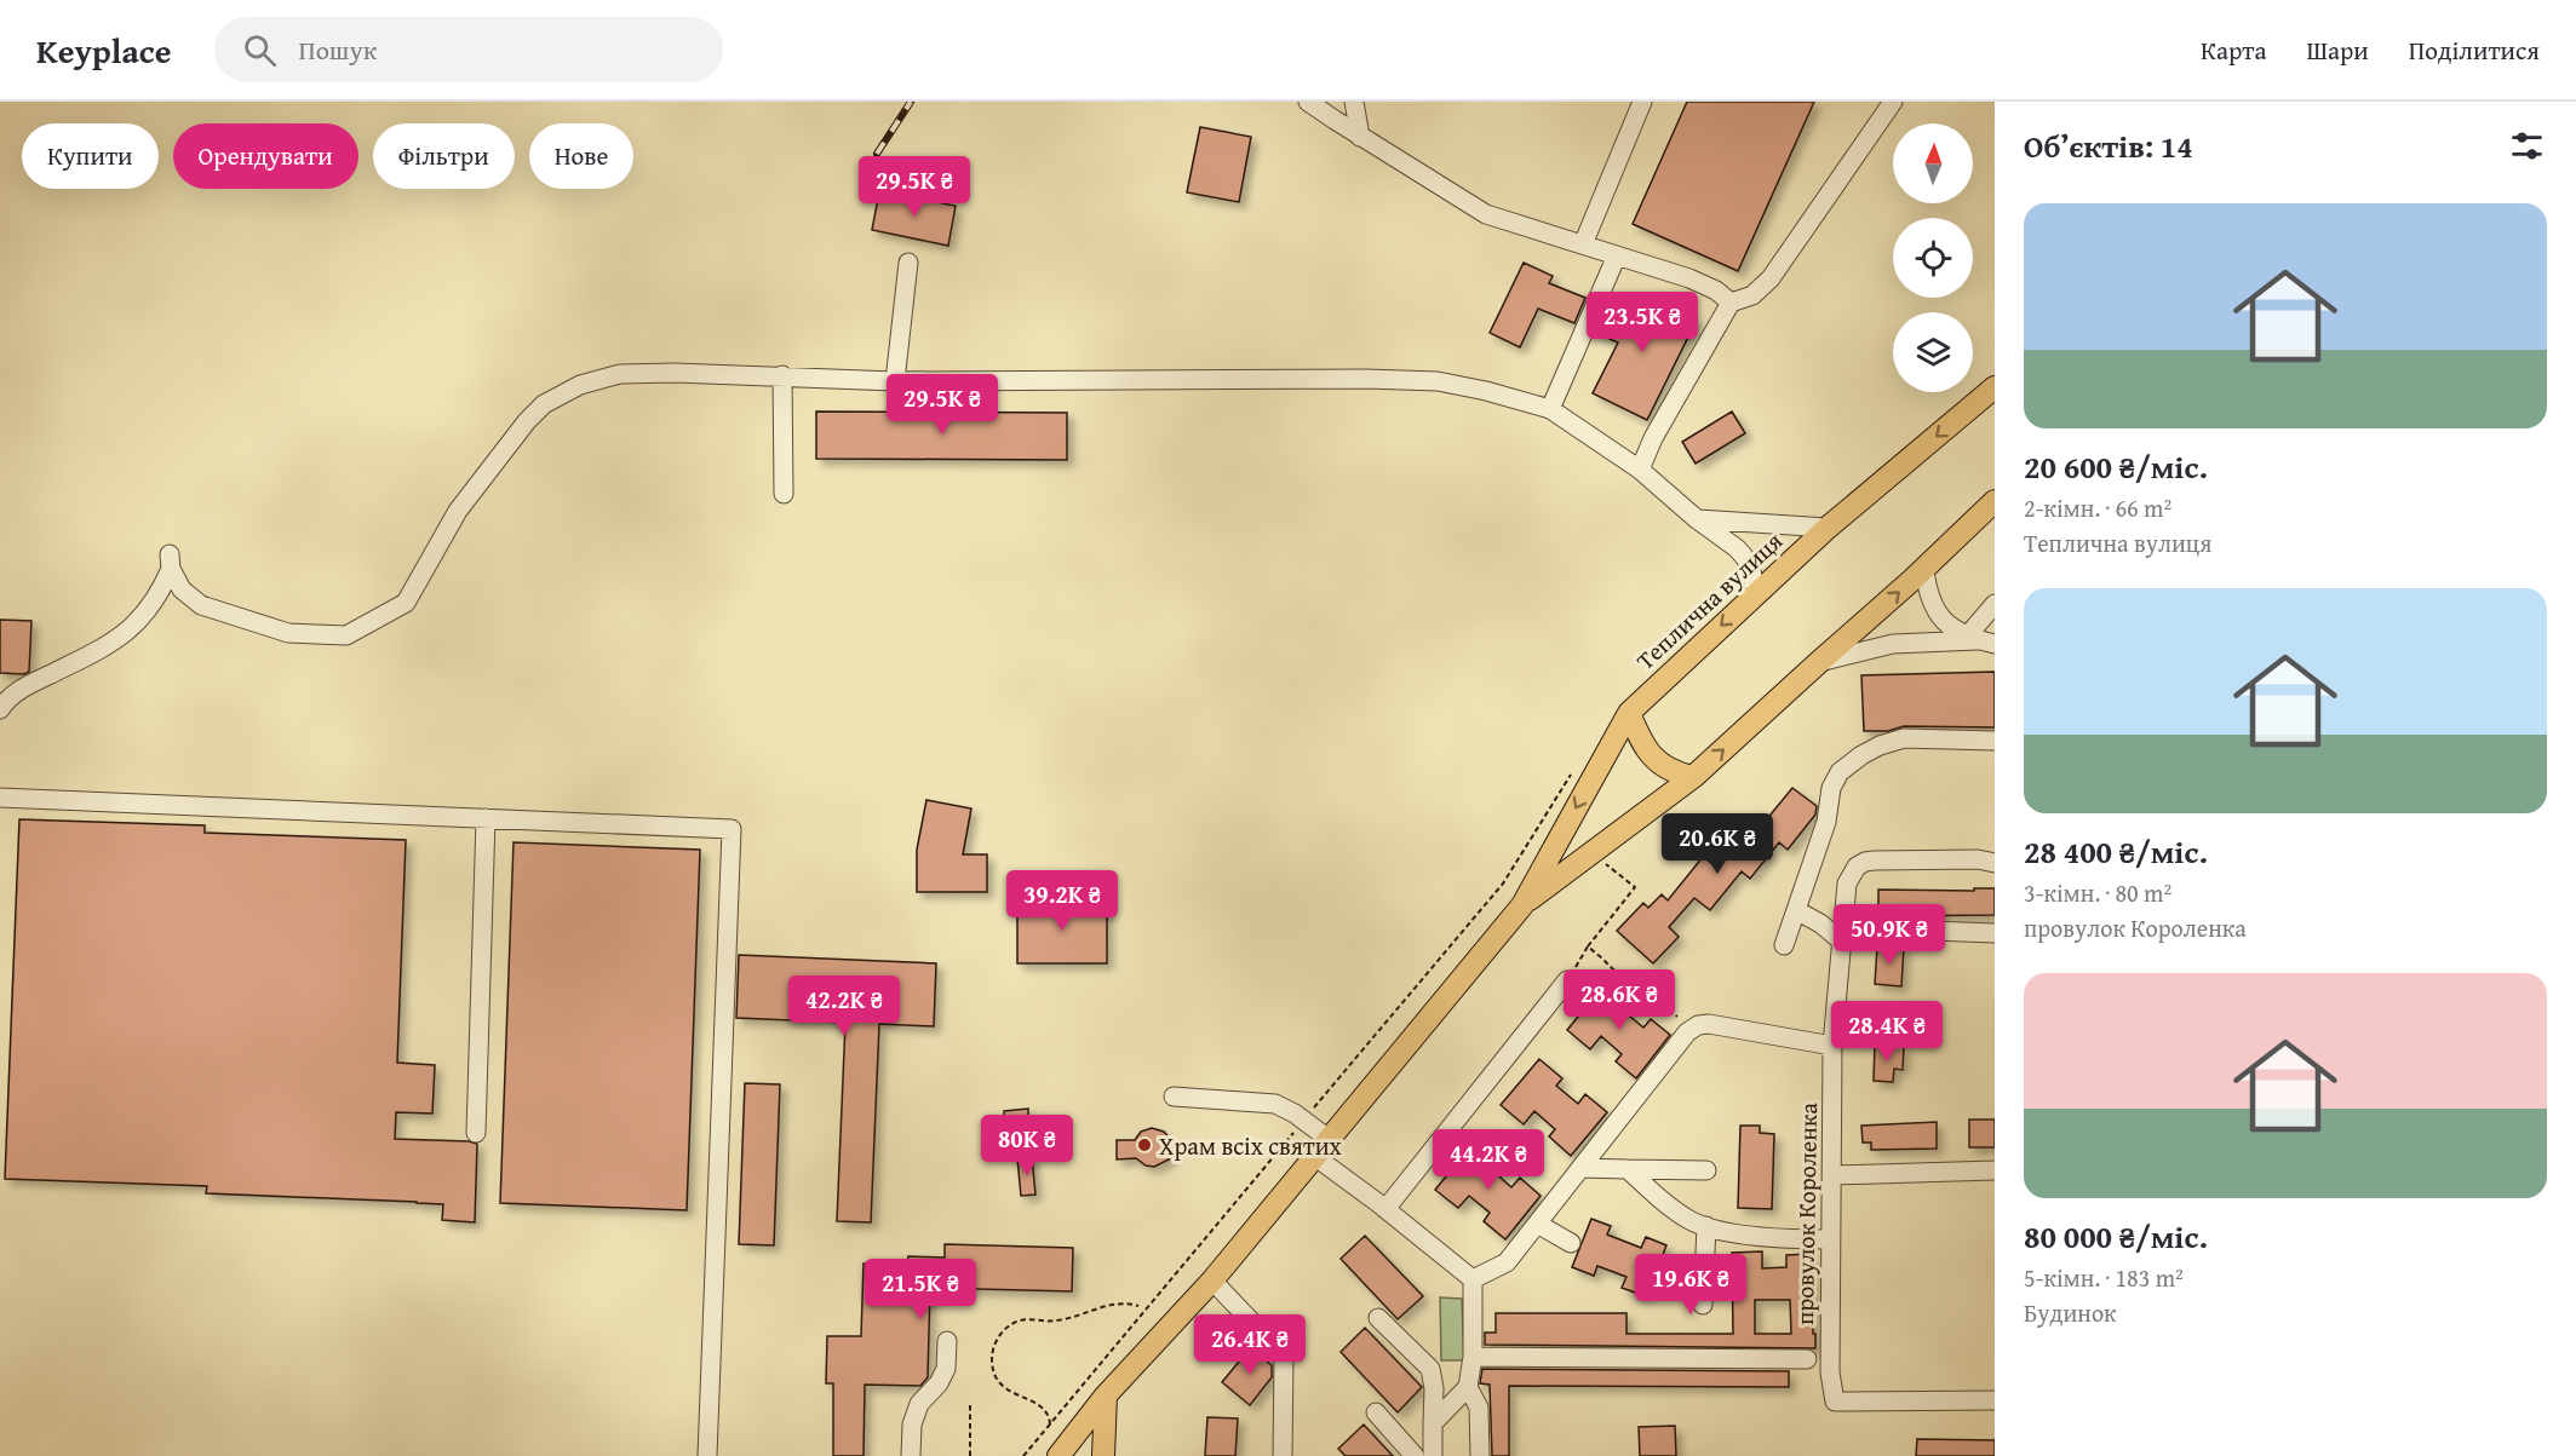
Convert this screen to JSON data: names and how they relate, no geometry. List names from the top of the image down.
{
  "streets": {
    "main road": ["Теплична вулиця"],
    "street": ["провулок Короленка"]
  },
  "places": ["Храм всіх святих"],
  "north": "top",
  "page": {
    "header": "Keyplace",
    "search": "Пошук",
    "nav": ["Карта", "Шари", "Поділитися"],
    "heading": "Об’єктів: 14",
    "chip": [
      "Купити",
      "Орендувати",
      "Фільтри",
      "Нове"
    ],
    "price": [
      "29.5K ₴",
      "23.5K ₴",
      "29.5K ₴",
      "20.6K ₴",
      "39.2K ₴",
      "50.9K ₴",
      "28.6K ₴",
      "42.2K ₴",
      "28.4K ₴",
      "80K ₴",
      "44.2K ₴",
      "19.6K ₴",
      "21.5K ₴",
      "26.4K ₴"
    ],
    "list": [
      {
        "name": "20 600 ₴/міс.",
        "note": "2-кімн. · 66 m² · Теплична вулиця"
      },
      {
        "name": "28 400 ₴/міс.",
        "note": "3-кімн. · 80 m² · провулок Короленка"
      },
      {
        "name": "80 000 ₴/міс.",
        "note": "5-кімн. · 183 m² · Будинок"
      }
    ]
  }
}
